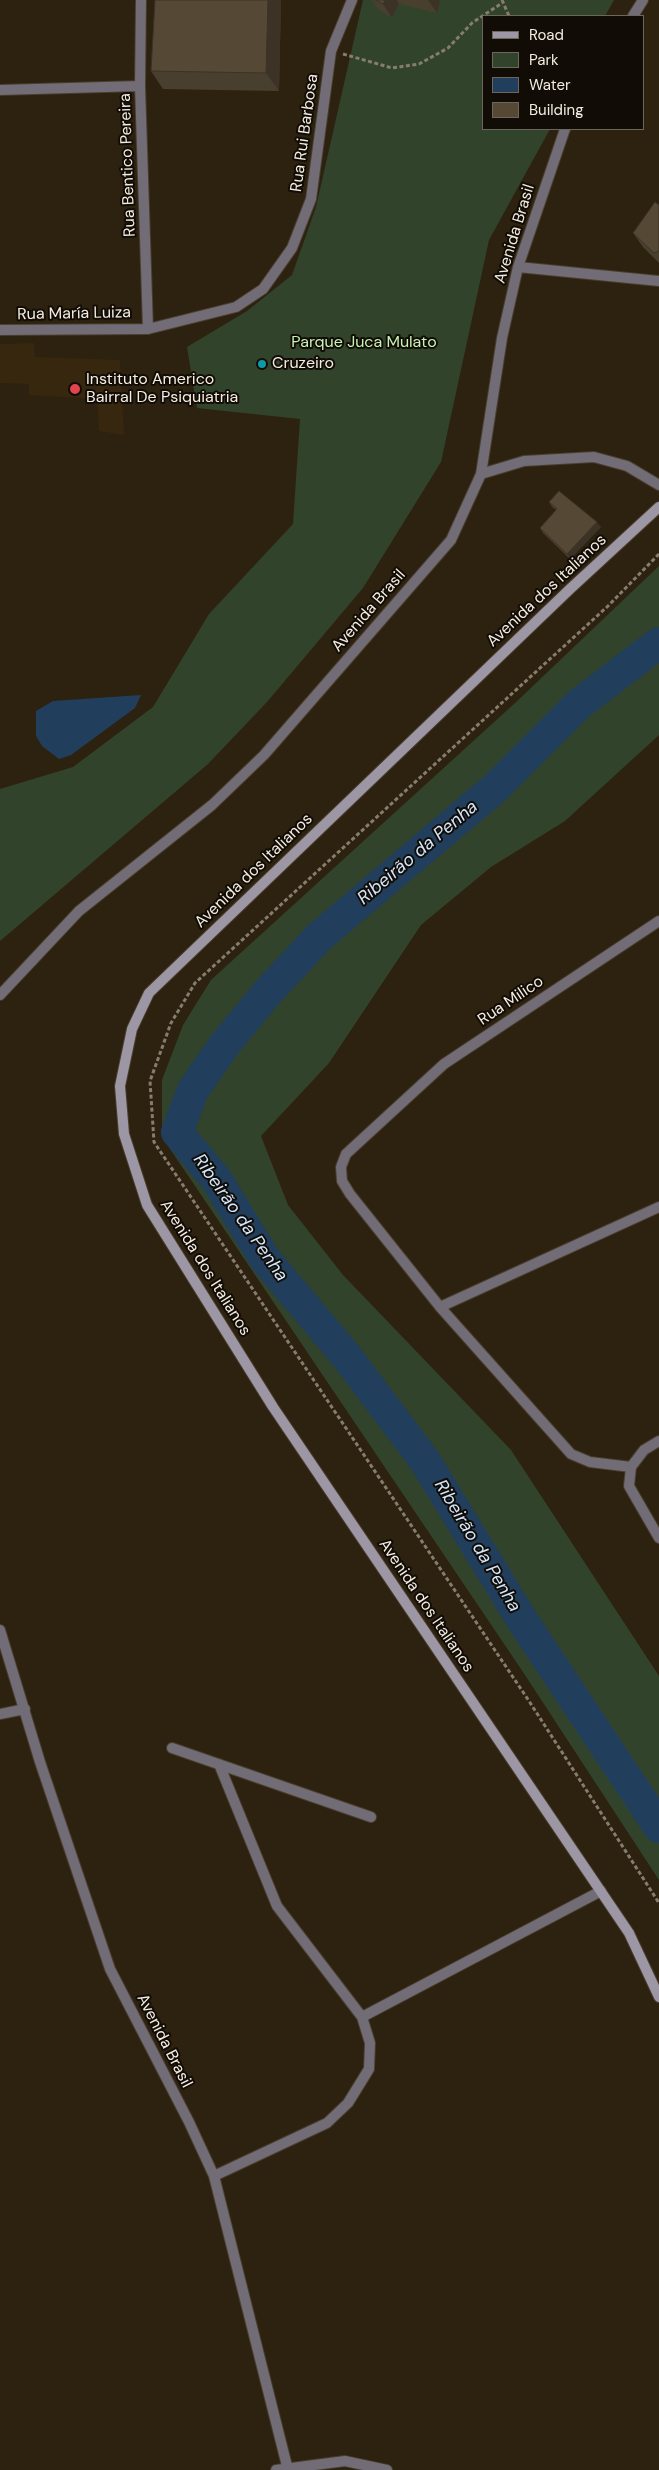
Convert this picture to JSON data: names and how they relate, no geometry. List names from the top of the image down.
{
  "streets": {
    "main road": ["Avenida dos Italianos"],
    "street": [
      "Rua Rui Barbosa",
      "Rua Bentico Pereira",
      "Avenida Brasil",
      "Rua María Luiza",
      "Rua Milico"
    ]
  },
  "crossings": [
    ["Rua Rui Barbosa", "Rua Bentico Pereira"],
    ["Rua Rui Barbosa", "Rua María Luiza"],
    ["Rua Bentico Pereira", "Rua María Luiza"]
  ],
  "water": ["Ribeirão da Penha"],
  "parks": ["Parque Juca Mulato"],
  "places": ["Cruzeiro", "Instituto Americo Bairral De Psiquiatria"],
  "legend": [
    "Road",
    "Park",
    "Water",
    "Building"
  ]
}
